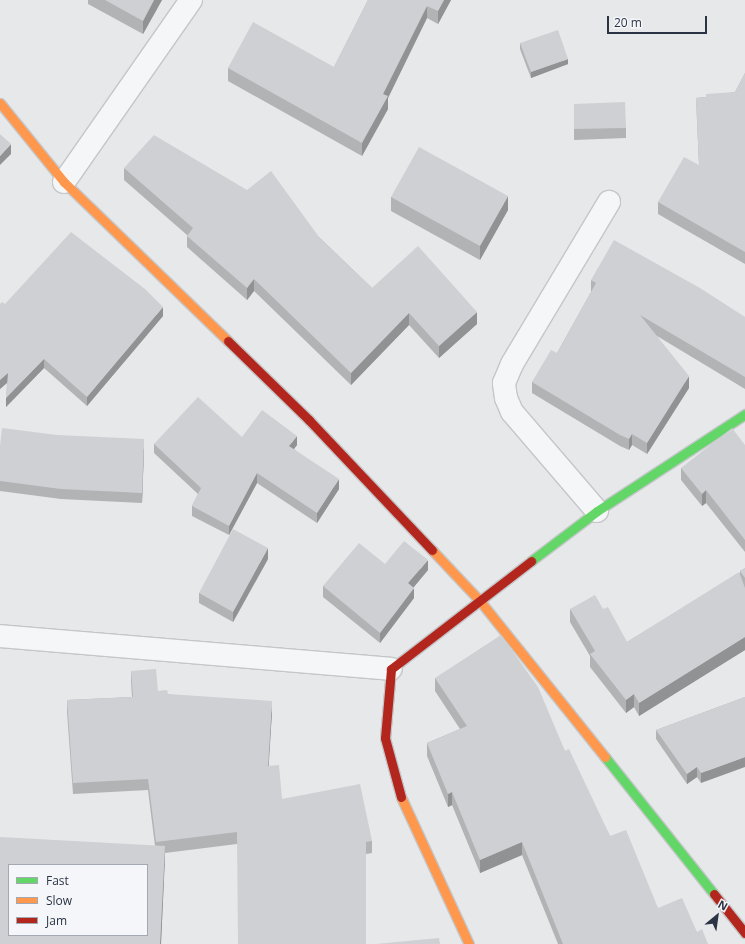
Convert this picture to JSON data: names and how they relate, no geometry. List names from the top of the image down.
{
  "legend": ["Fast", "Slow", "Jam"],
  "scale_bar": "20 m",
  "north": "top right"
}
